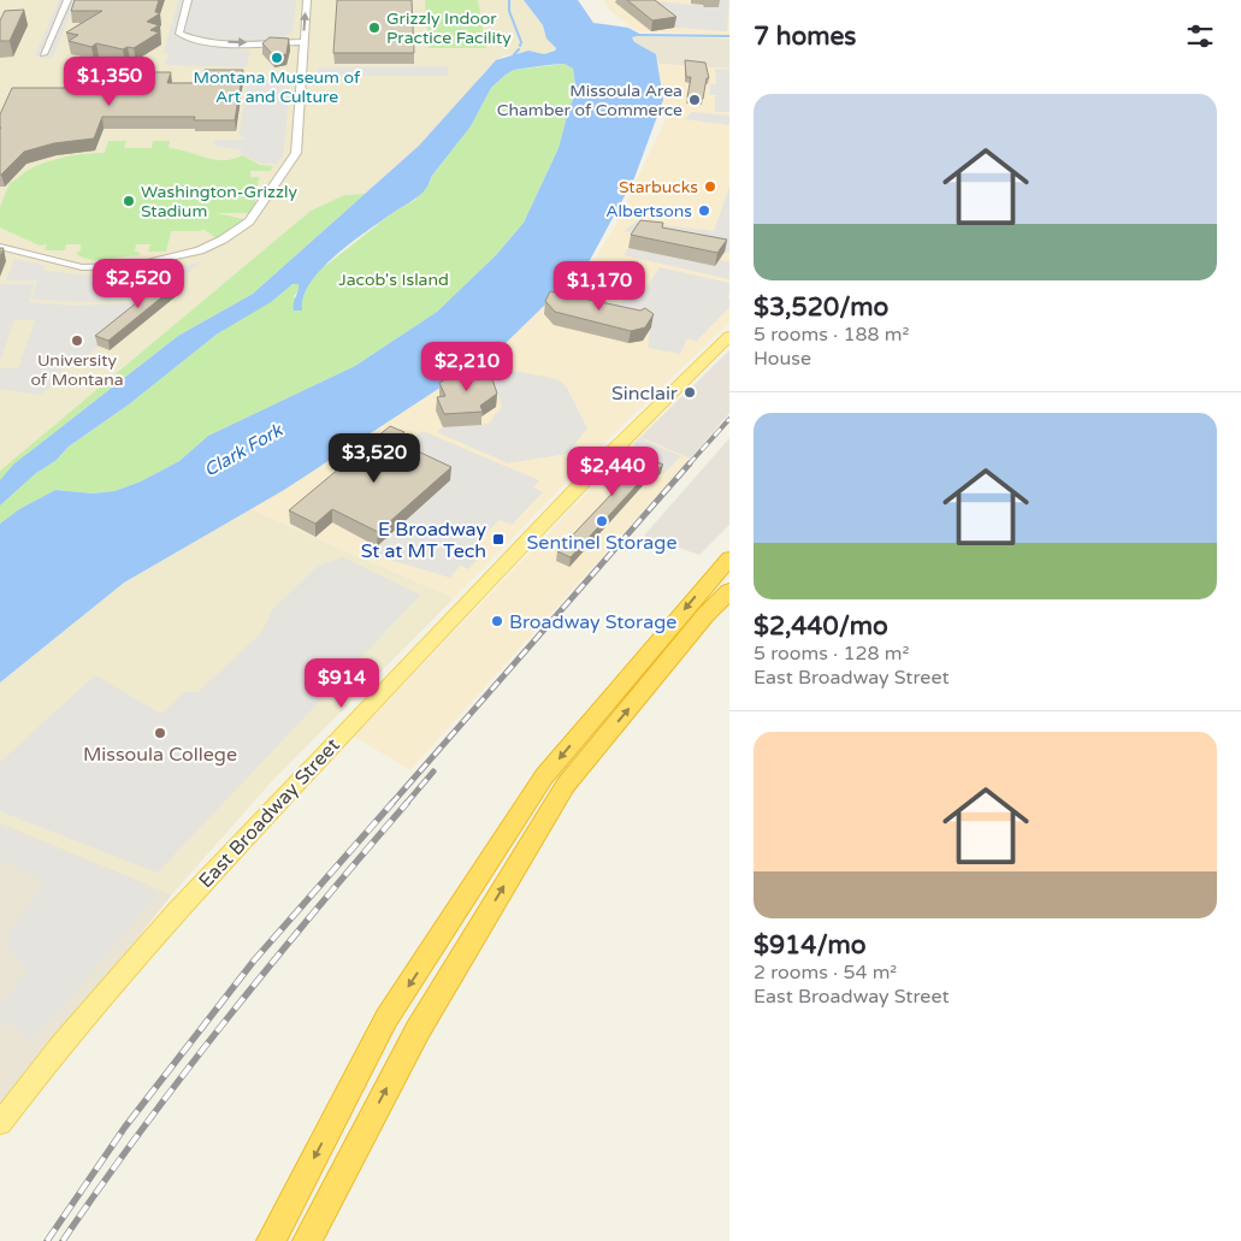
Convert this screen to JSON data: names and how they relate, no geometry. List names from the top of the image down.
{
  "streets": {
    "main road": ["East Broadway Street"]
  },
  "water": ["Clark Fork"],
  "parks": ["Jacob's Island"],
  "places": {
    "other": [
      "Grizzly Indoor Practice Facility",
      "Montana Museum of Art and Culture",
      "Missoula Area Chamber of Commerce",
      "Starbucks",
      "Washington-Grizzly Stadium",
      "Albertsons",
      "University of Montana",
      "Sinclair",
      "Sentinel Storage",
      "Broadway Storage",
      "Missoula College"
    ],
    "transit": ["E Broadway St at MT Tech"]
  },
  "page": {
    "heading": "7 homes",
    "price": [
      "$1,350",
      "$2,520",
      "$1,170",
      "$2,210",
      "$3,520",
      "$2,440",
      "$914"
    ],
    "list": [
      {
        "name": "$3,520/mo",
        "note": "5 rooms · 188 m² · House"
      },
      {
        "name": "$2,440/mo",
        "note": "5 rooms · 128 m² · East Broadway Street"
      },
      {
        "name": "$914/mo",
        "note": "2 rooms · 54 m² · East Broadway Street"
      }
    ]
  }
}
